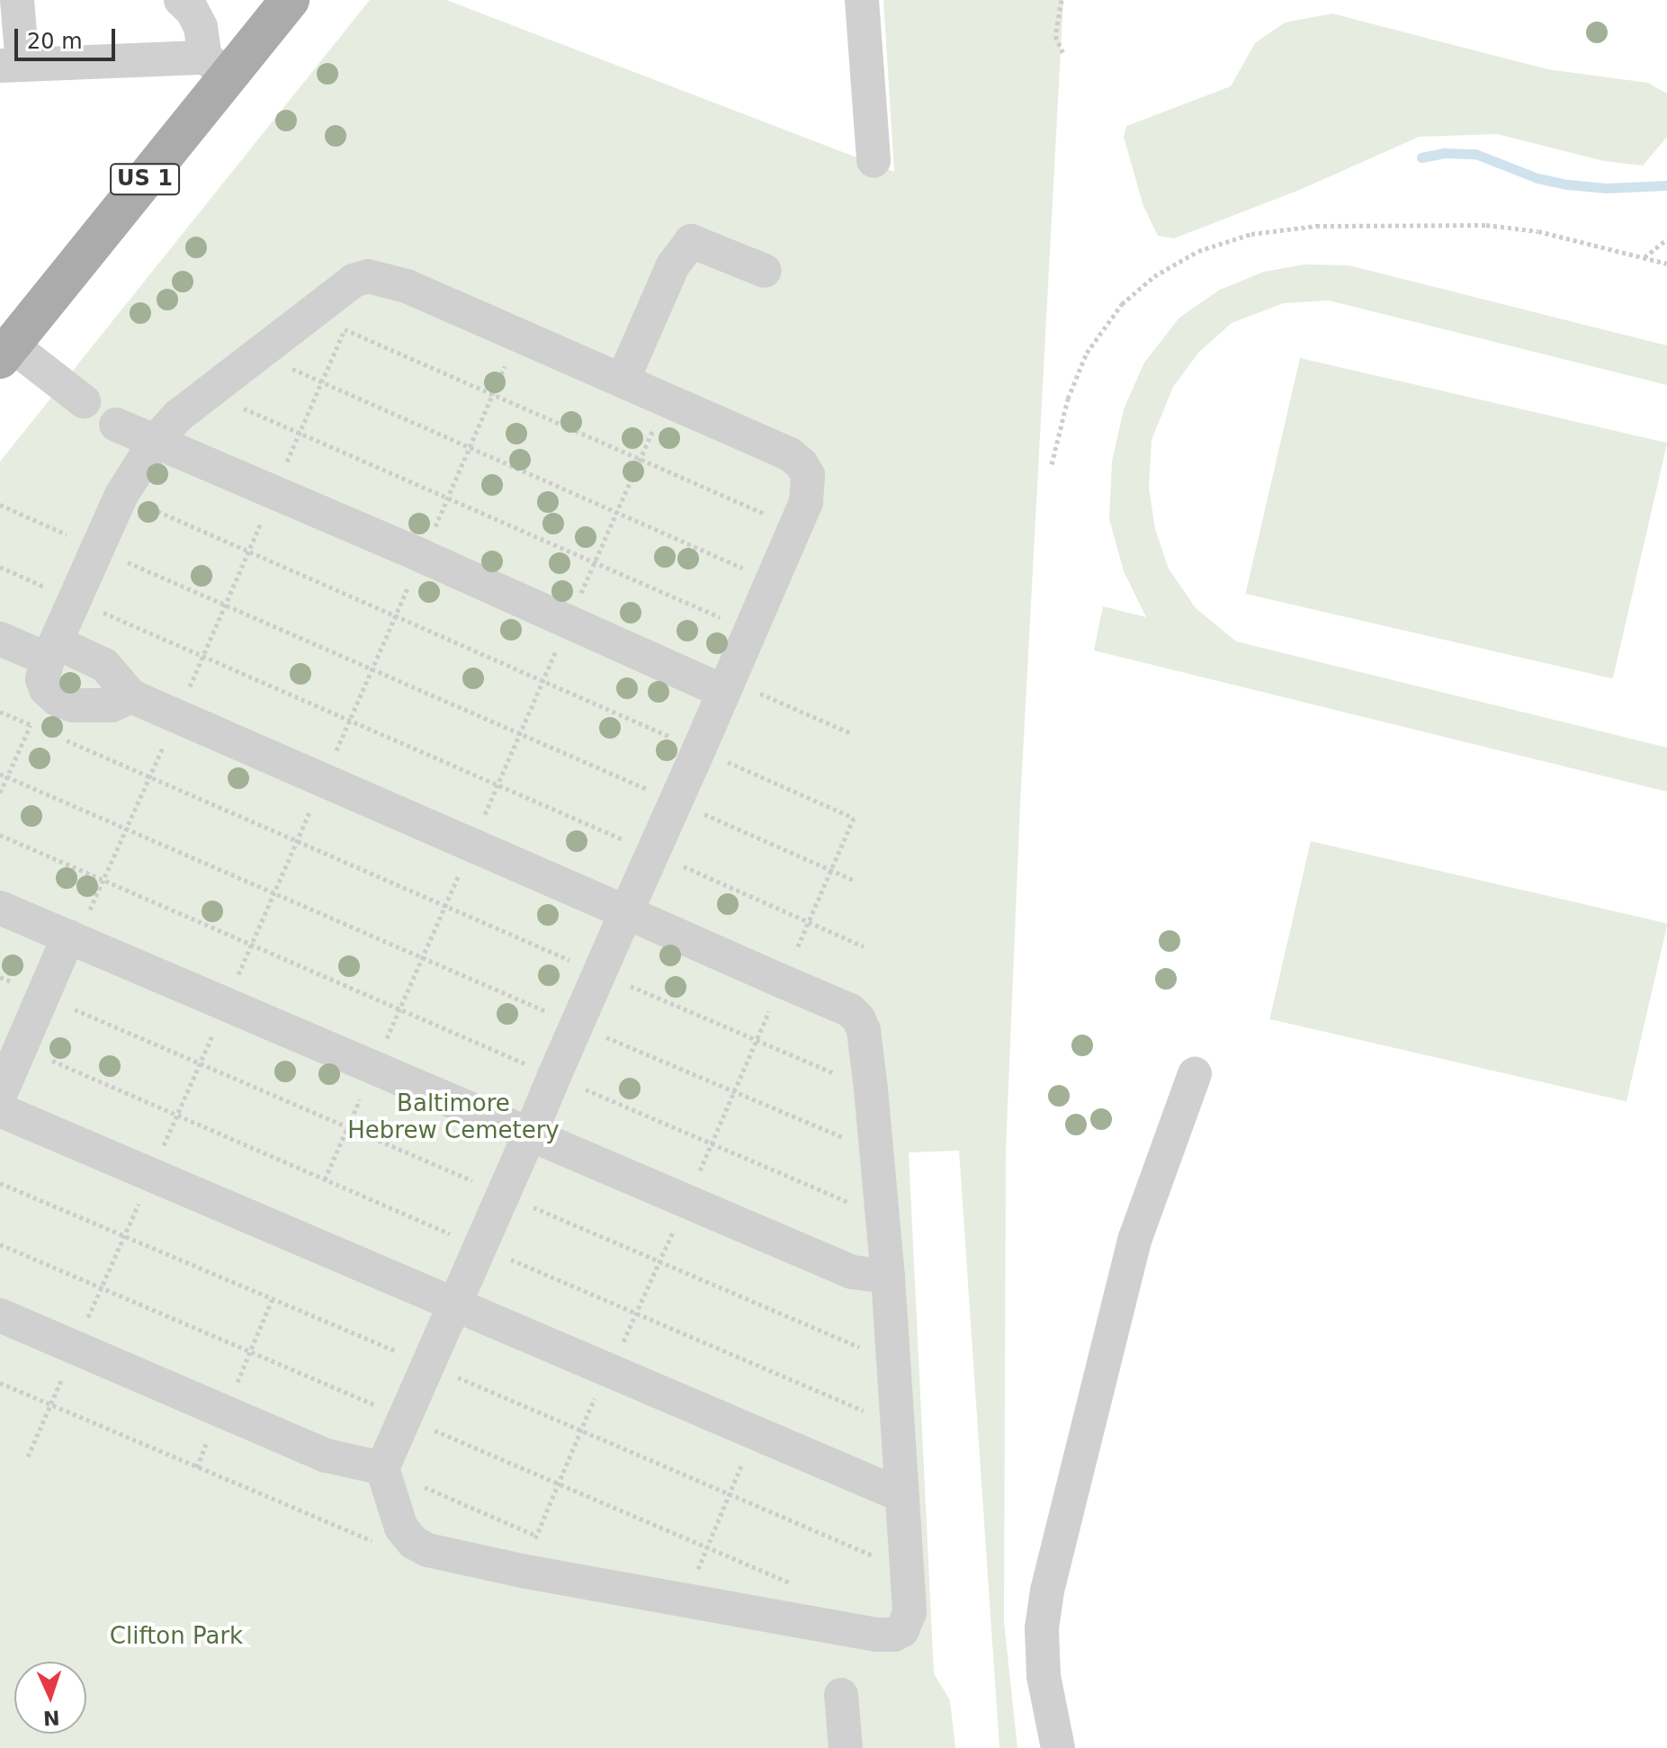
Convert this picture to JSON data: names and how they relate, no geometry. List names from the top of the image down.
{
  "streets": {
    "main road": ["US 1"]
  },
  "parks": ["Baltimore Hebrew Cemetery", "Clifton Park"],
  "scale_bar": "20 m",
  "north": "bottom"
}
